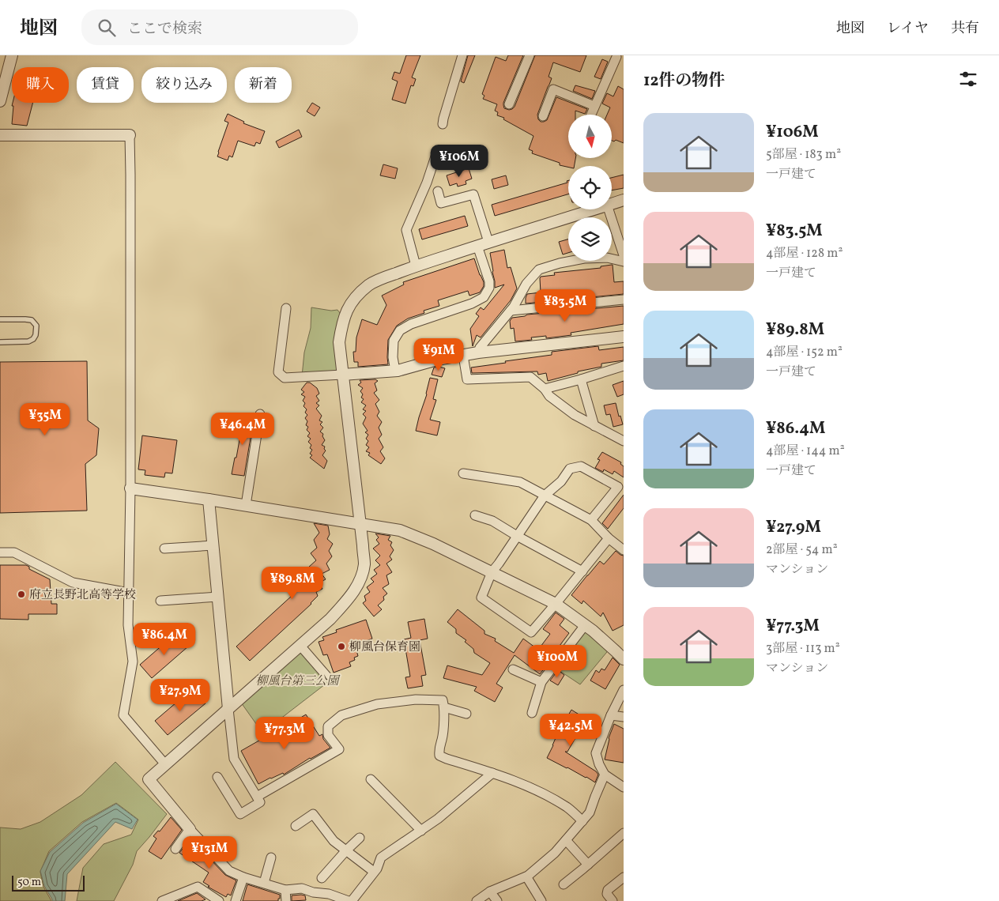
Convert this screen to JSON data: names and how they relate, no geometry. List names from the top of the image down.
{
  "parks": ["柳風台第三公園"],
  "places": ["府立長野北高等学校", "柳風台保育園"],
  "scale_bar": "50 m",
  "north": "bottom",
  "page": {
    "header": "地図",
    "search": "ここで検索",
    "nav": ["地図", "レイヤ", "共有"],
    "heading": "12件の物件",
    "chip": [
      "購入",
      "賃貸",
      "絞り込み",
      "新着"
    ],
    "list": [
      {
        "name": "¥106M",
        "note": "5部屋 · 183 m² · 一戸建て"
      },
      {
        "name": "¥83.5M",
        "note": "4部屋 · 128 m² · 一戸建て"
      },
      {
        "name": "¥89.8M",
        "note": "4部屋 · 152 m² · 一戸建て"
      },
      {
        "name": "¥86.4M",
        "note": "4部屋 · 144 m² · 一戸建て"
      },
      {
        "name": "¥27.9M",
        "note": "2部屋 · 54 m² · マンション"
      },
      {
        "name": "¥77.3M",
        "note": "3部屋 · 113 m² · マンション"
      }
    ],
    "price": [
      "¥106M",
      "¥83.5M",
      "¥91M",
      "¥35M",
      "¥46.4M",
      "¥89.8M",
      "¥86.4M",
      "¥100M",
      "¥27.9M",
      "¥42.5M",
      "¥77.3M",
      "¥131M"
    ],
    "scale": "50 m"
  }
}
